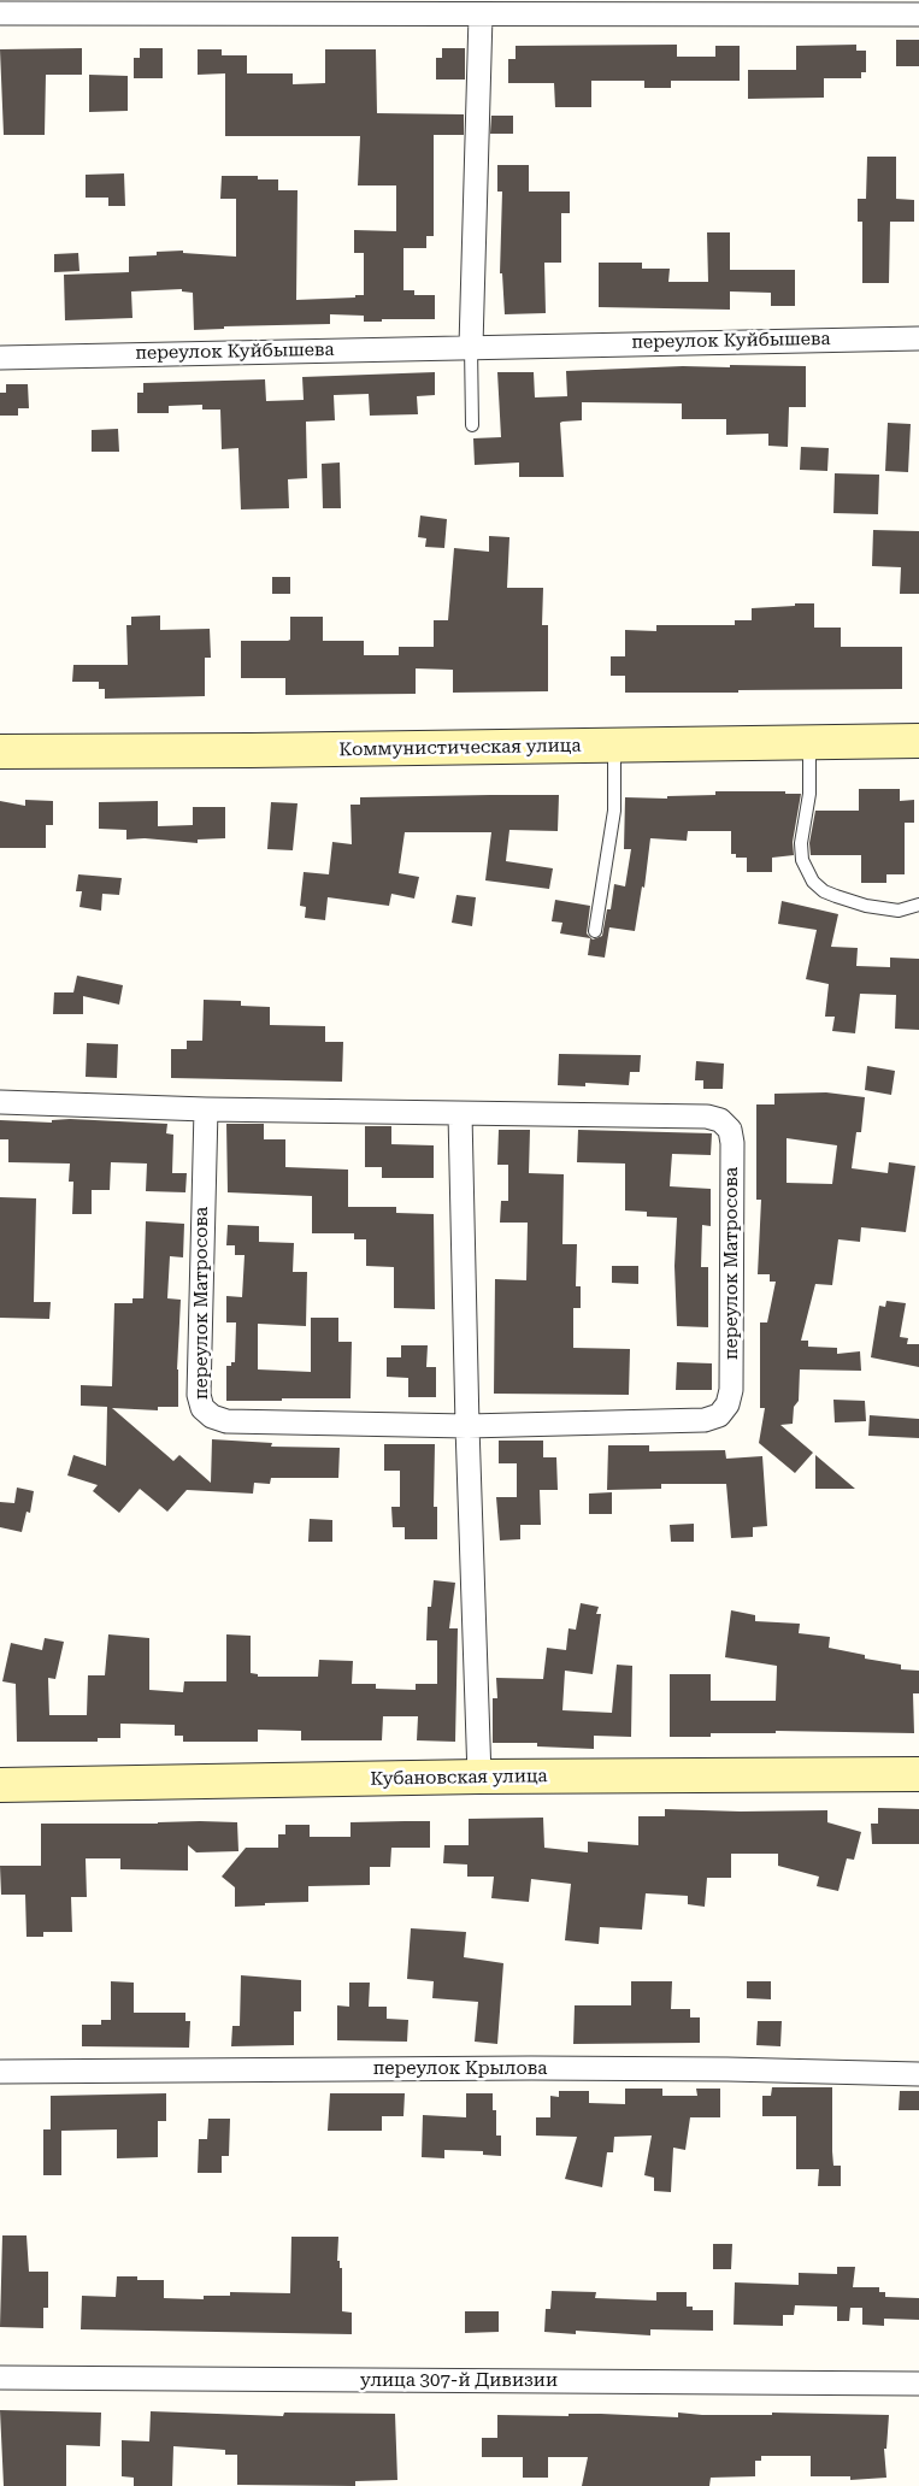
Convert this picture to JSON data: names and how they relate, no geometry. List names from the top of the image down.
{
  "streets": {
    "main road": ["Коммунистическая улица", "Кубановская улица"],
    "street": [
      "переулок Куйбышева",
      "переулок Матросова",
      "переулок Крылова",
      "улица 307-й Дивизии"
    ]
  }
}
